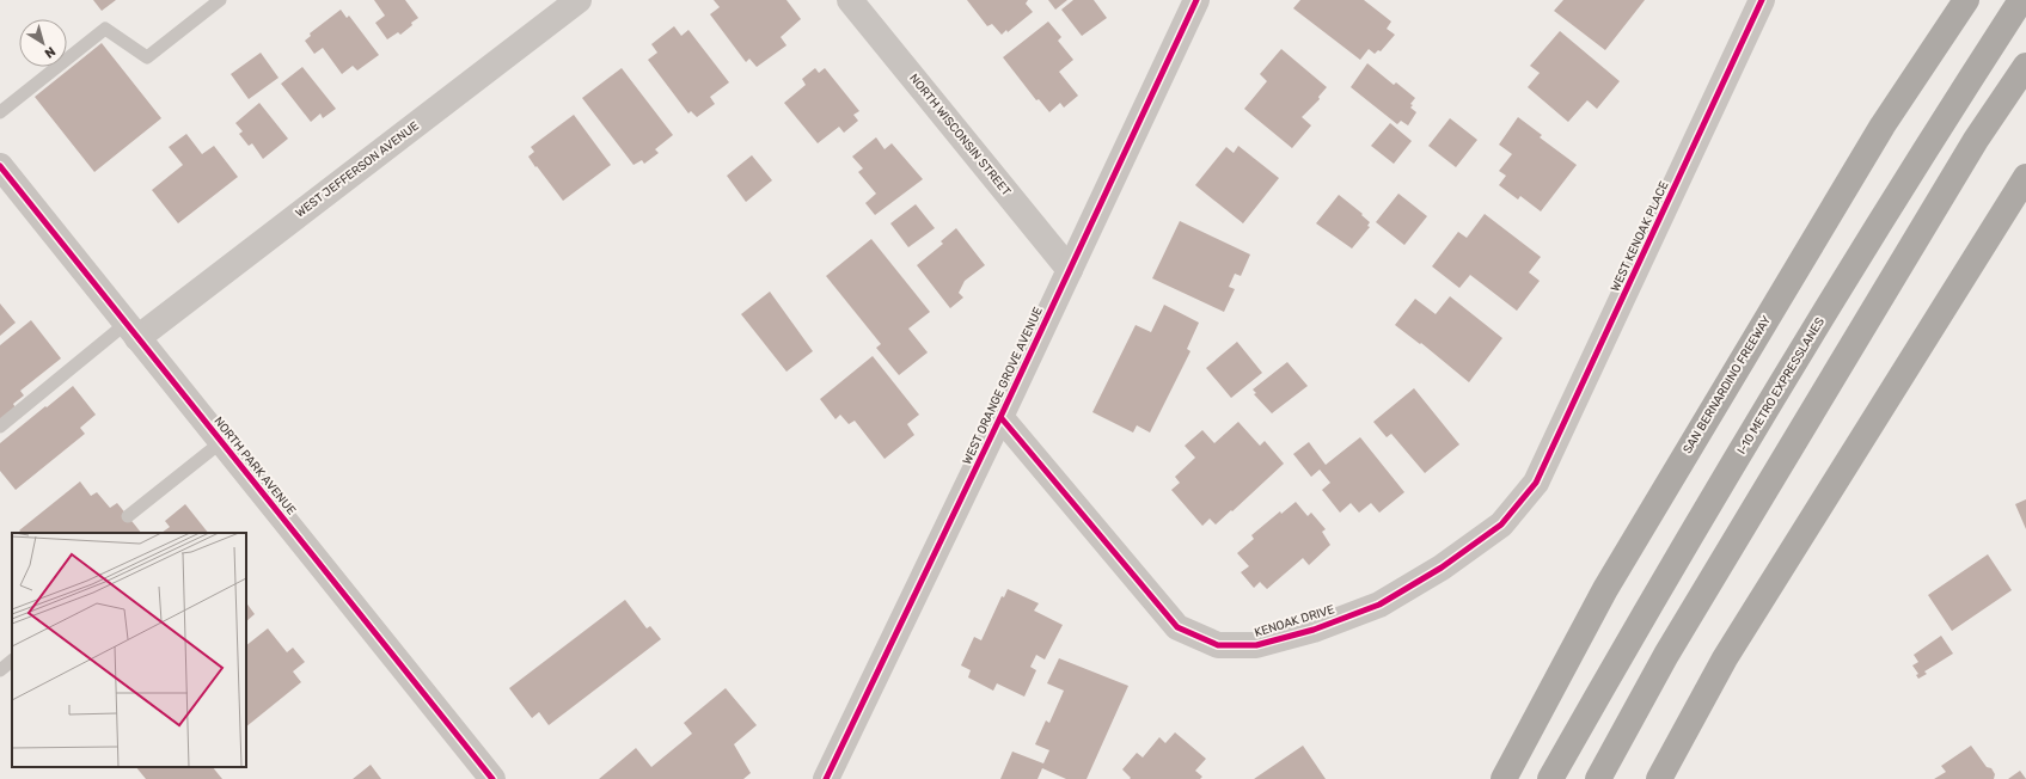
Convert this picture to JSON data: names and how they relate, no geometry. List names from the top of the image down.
{
  "streets": {
    "highway": ["SAN BERNARDINO FREEWAY", "I-10 METRO EXPRESSLANES"],
    "street": [
      "NORTH WISCONSIN STREET",
      "WEST JEFFERSON AVENUE",
      "WEST KENOAK PLACE",
      "WEST ORANGE GROVE AVENUE",
      "NORTH PARK AVENUE",
      "KENOAK DRIVE"
    ]
  },
  "crossings": [
    ["NORTH WISCONSIN STREET", "WEST ORANGE GROVE AVENUE"],
    ["WEST JEFFERSON AVENUE", "NORTH PARK AVENUE"],
    ["WEST KENOAK PLACE", "KENOAK DRIVE"],
    ["WEST ORANGE GROVE AVENUE", "KENOAK DRIVE"]
  ],
  "north": "bottom right"
}
